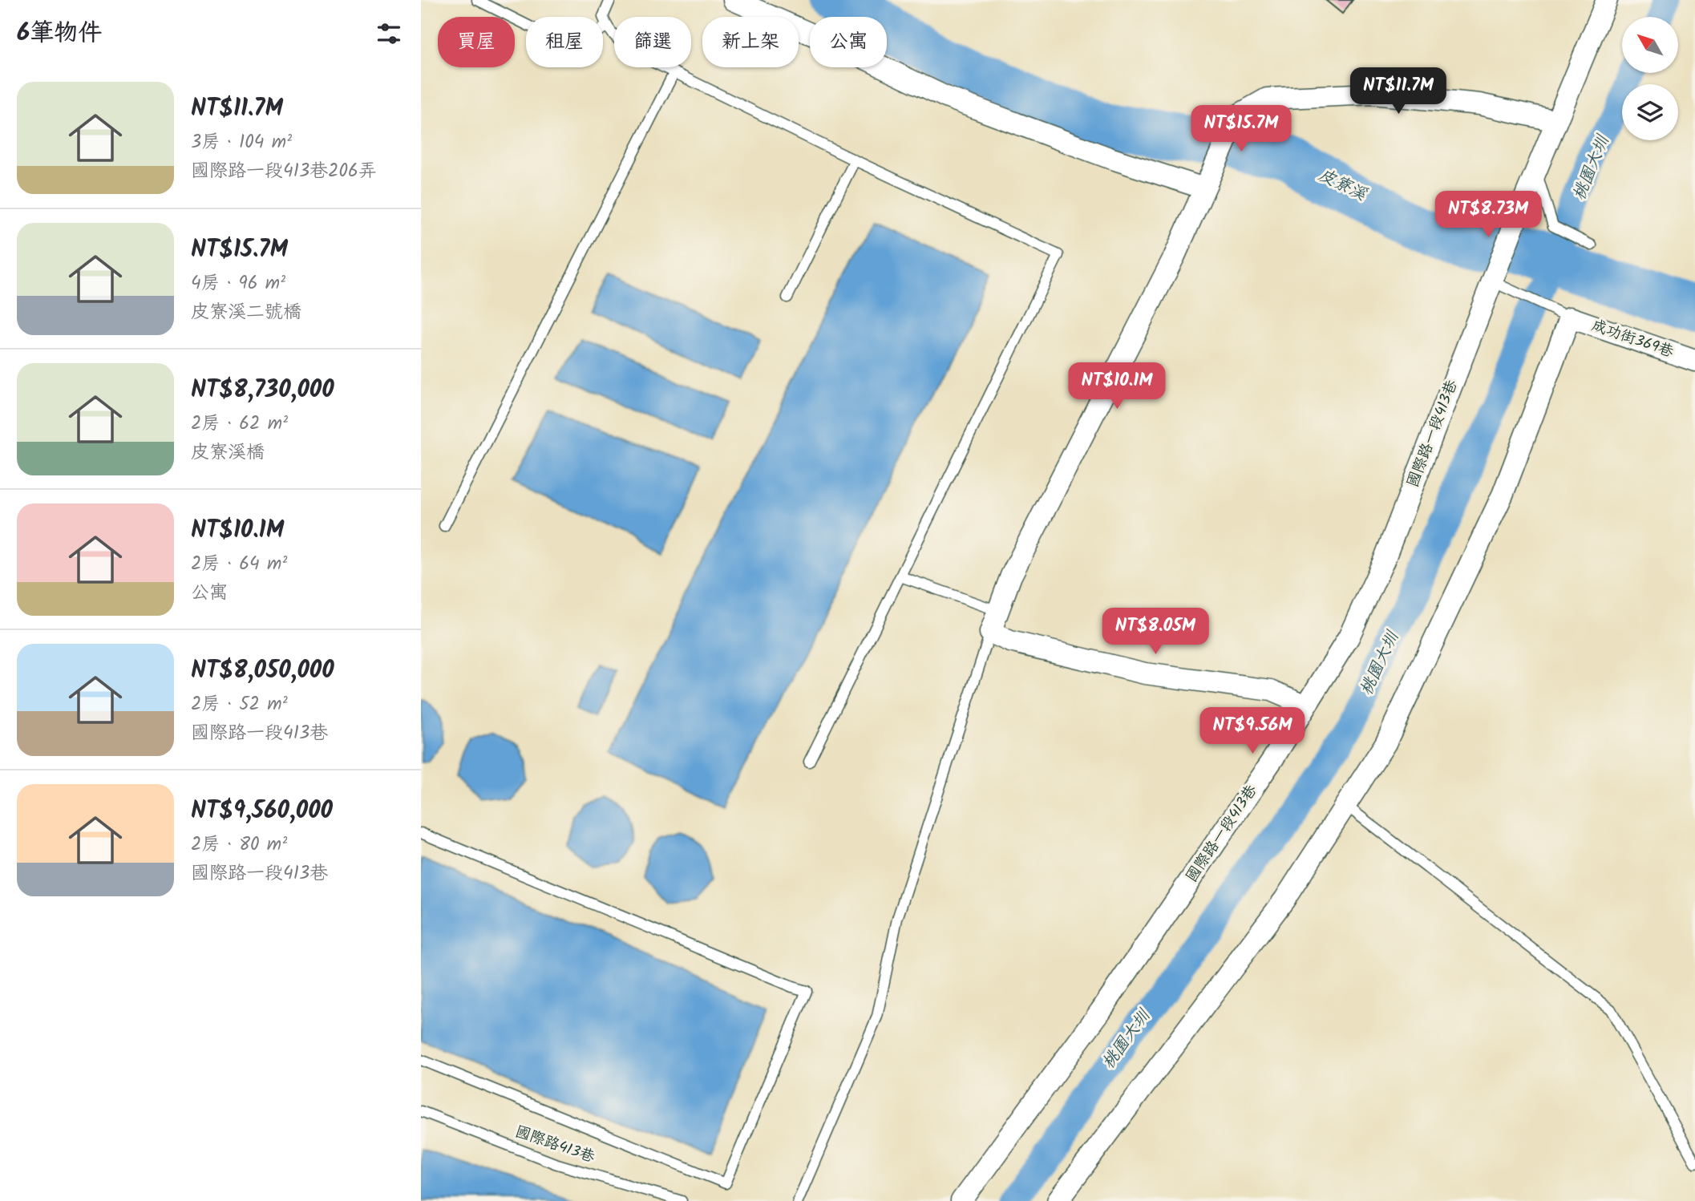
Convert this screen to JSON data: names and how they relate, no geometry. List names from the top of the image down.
{
  "streets": {
    "street": ["成功街369巷", "國際路一段413巷"],
    "lane": ["國際路413巷"]
  },
  "water": ["桃園大圳", "皮寮溪"],
  "north": "top left",
  "page": {
    "heading": "6筆物件",
    "chip": [
      "買屋",
      "租屋",
      "篩選",
      "新上架",
      "公寓"
    ],
    "list": [
      {
        "name": "NT$11.7M",
        "note": "3房 · 104 m² · 國際路一段413巷206弄"
      },
      {
        "name": "NT$15.7M",
        "note": "4房 · 96 m² · 皮寮溪二號橋"
      },
      {
        "name": "NT$8,730,000",
        "note": "2房 · 62 m² · 皮寮溪橋"
      },
      {
        "name": "NT$10.1M",
        "note": "2房 · 64 m² · 公寓"
      },
      {
        "name": "NT$8,050,000",
        "note": "2房 · 52 m² · 國際路一段413巷"
      },
      {
        "name": "NT$9,560,000",
        "note": "2房 · 80 m² · 國際路一段413巷"
      }
    ],
    "price": [
      "NT$11.7M",
      "NT$15.7M",
      "NT$8.73M",
      "NT$10.1M",
      "NT$8.05M",
      "NT$9.56M"
    ]
  }
}
